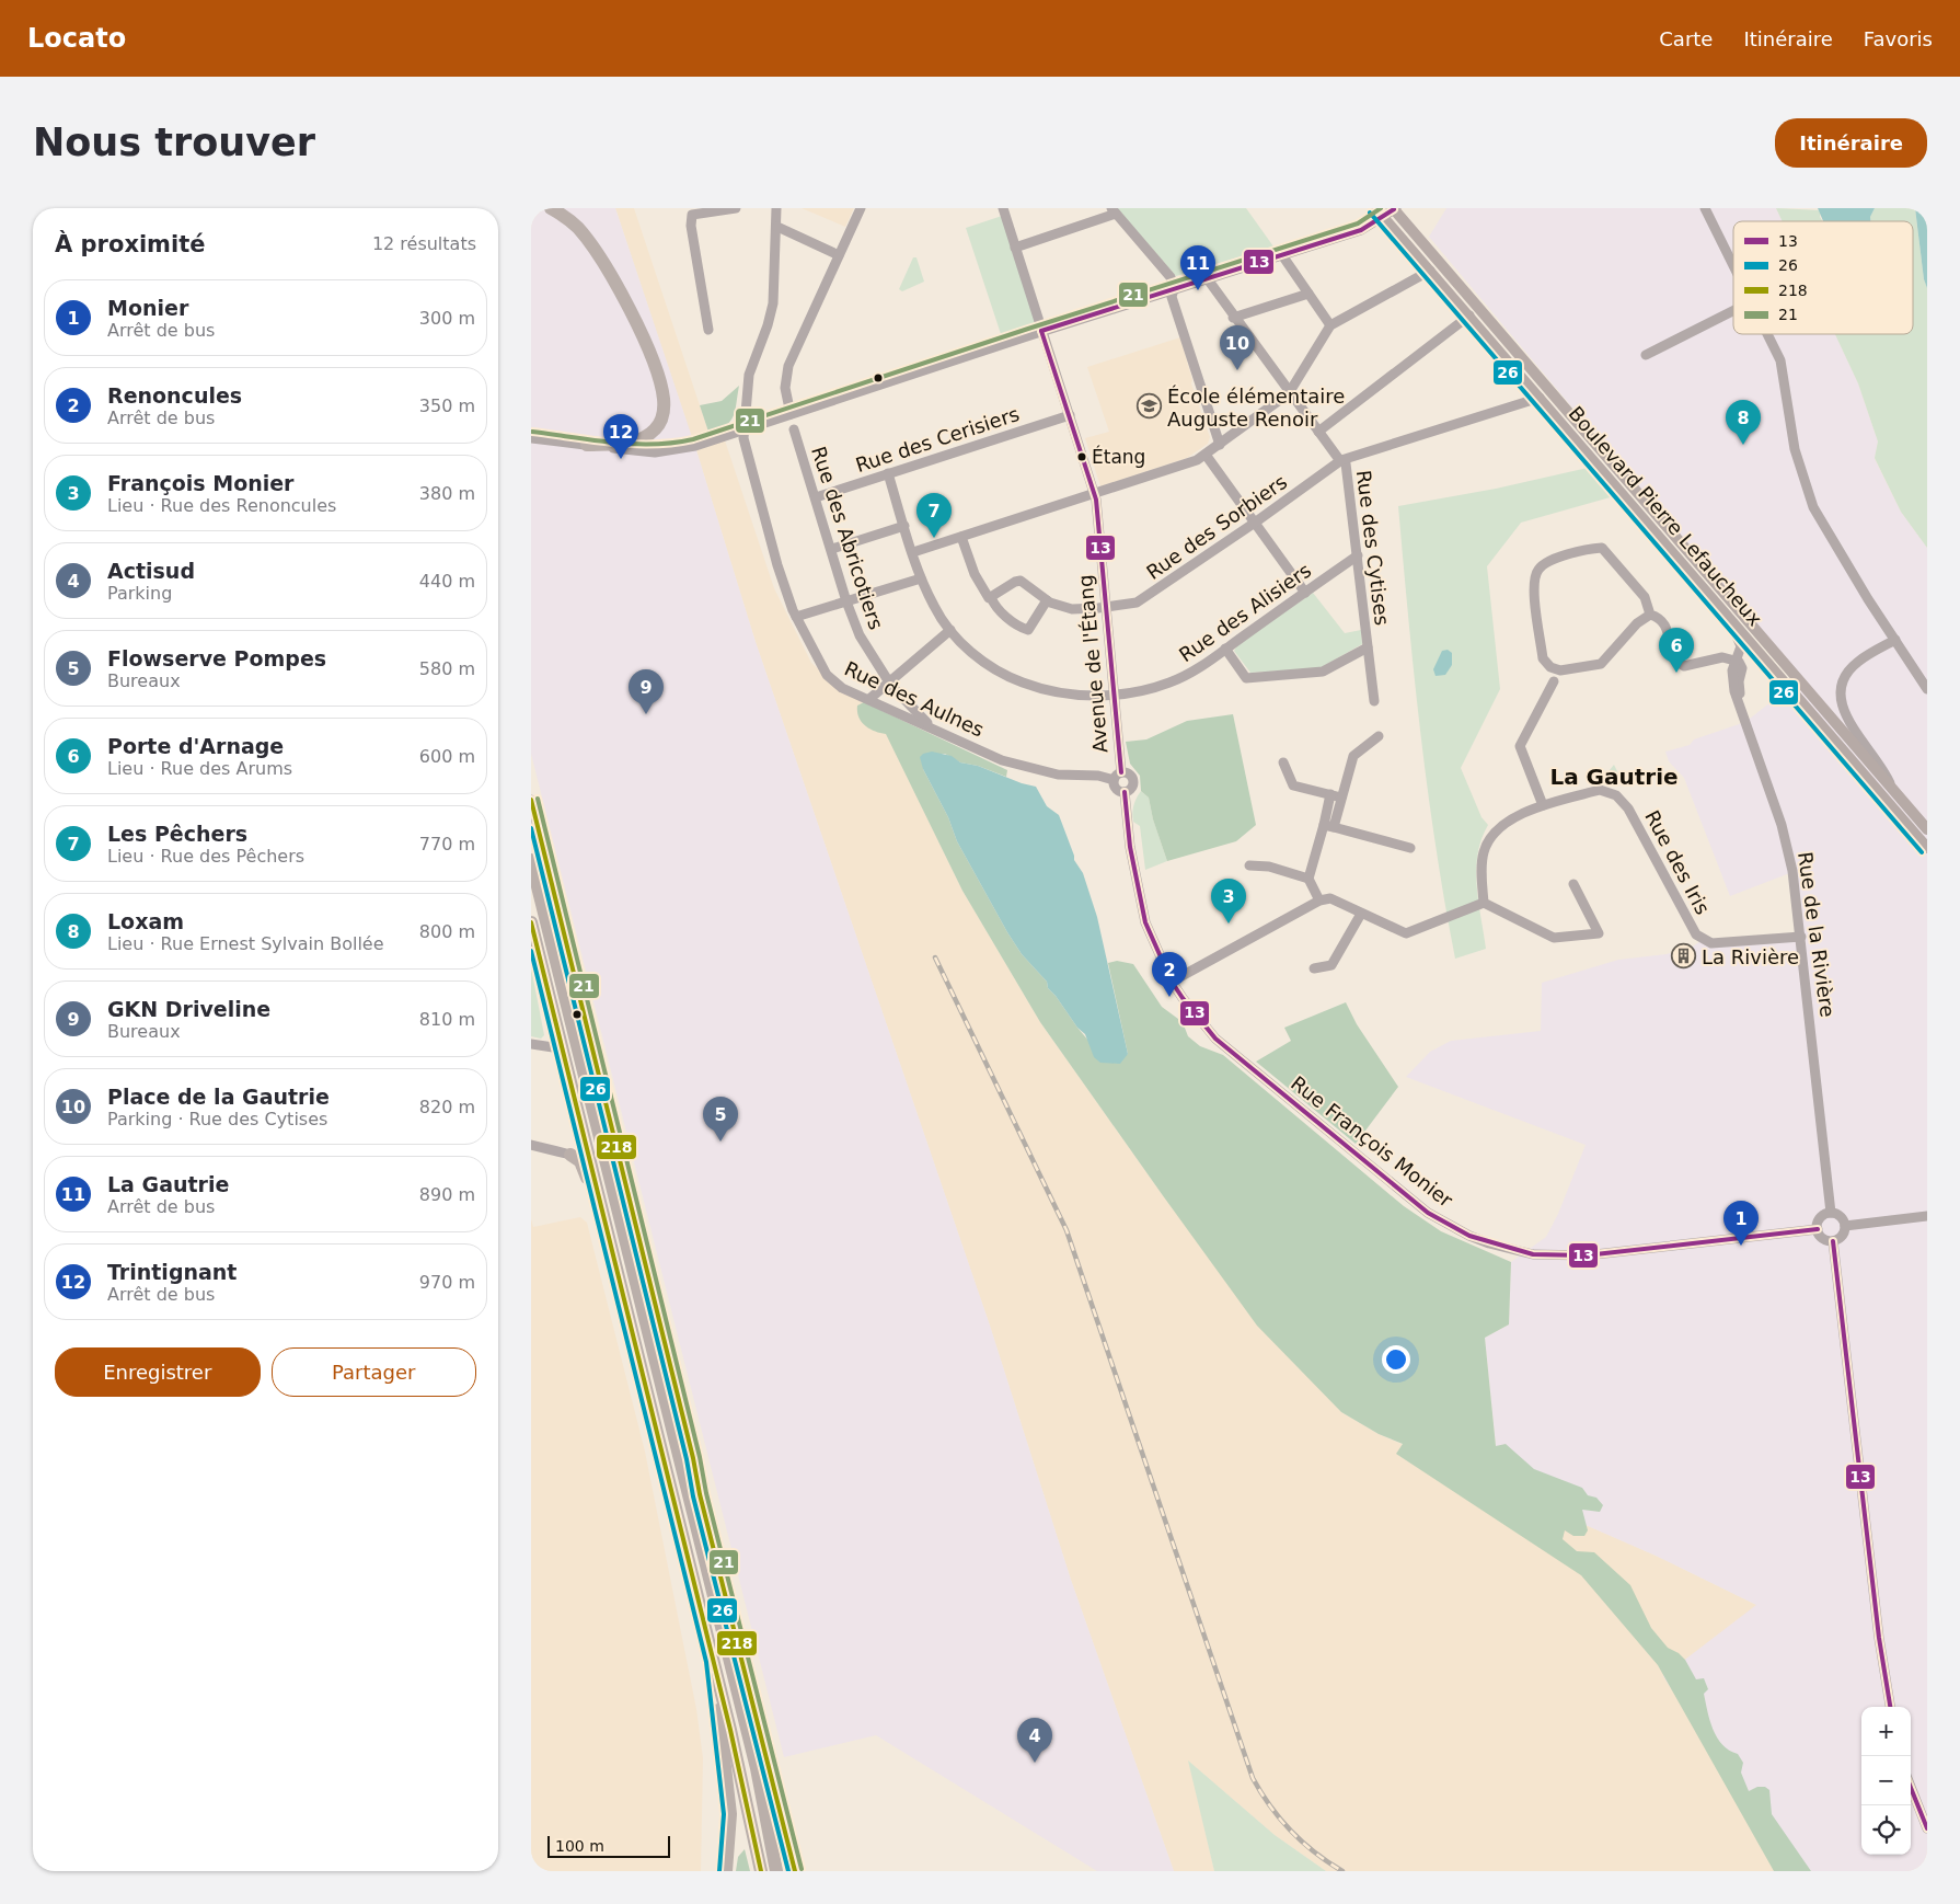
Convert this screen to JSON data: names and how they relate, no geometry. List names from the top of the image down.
{
  "streets": {
    "main road": ["Boulevard Pierre Lefaucheux"],
    "street": [
      "Rue des Cerisiers",
      "Rue des Sorbiers",
      "Rue des Abricotiers",
      "Rue des Cytises",
      "Rue des Alisiers",
      "Avenue de l'Étang",
      "Rue des Aulnes",
      "Rue des Iris",
      "Rue de la Rivière",
      "Rue François Monier"
    ]
  },
  "crossings": [
    ["Rue des Cerisiers", "Rue des Abricotiers"],
    ["Rue des Cerisiers", "Rue des Alisiers"],
    ["Rue des Cerisiers", "Avenue de l'Étang"],
    ["Boulevard Pierre Lefaucheux", "Rue des Sorbiers"],
    ["Boulevard Pierre Lefaucheux", "Rue de la Rivière"],
    ["Rue des Sorbiers", "Rue des Cytises"],
    ["Rue des Sorbiers", "Avenue de l'Étang"],
    ["Rue des Abricotiers", "Rue des Aulnes"],
    ["Rue des Cytises", "Rue des Alisiers"],
    ["Rue des Alisiers", "Avenue de l'Étang"],
    ["Avenue de l'Étang", "Rue des Aulnes"],
    ["Avenue de l'Étang", "Rue François Monier"],
    ["Rue des Aulnes", "Rue François Monier"],
    ["Rue des Iris", "Rue de la Rivière"],
    ["Rue de la Rivière", "Rue François Monier"]
  ],
  "districts": ["La Gautrie"],
  "places": {
    "school or university": ["École élémentaire Auguste Renoir"],
    "other": ["Étang"],
    "building": ["La Rivière"]
  },
  "lines": [
    "transit line 21",
    "transit line 13",
    "transit line 26",
    "transit line 218"
  ],
  "legend": [
    "13",
    "26",
    "218",
    "21"
  ],
  "scale_bar": "100 m",
  "page": {
    "header": "Locato",
    "nav": ["Carte", "Itinéraire", "Favoris"],
    "buttons": [
      "Itinéraire",
      ["Enregistrer", "Partager"]
    ],
    "title": "Nous trouver",
    "heading": ["À proximité", "12 résultats"],
    "pins": [
      "11",
      "10",
      "8",
      "12",
      "7",
      "6",
      "9",
      "3",
      "2",
      "5",
      "1",
      "4"
    ],
    "list": [
      {
        "mark": "1",
        "name": "Monier",
        "note": "Arrêt de bus",
        "value": "300 m"
      },
      {
        "mark": "2",
        "name": "Renoncules",
        "note": "Arrêt de bus",
        "value": "350 m"
      },
      {
        "mark": "3",
        "name": "François Monier",
        "note": "Lieu · Rue des Renoncules",
        "value": "380 m"
      },
      {
        "mark": "4",
        "name": "Actisud",
        "note": "Parking",
        "value": "440 m"
      },
      {
        "mark": "5",
        "name": "Flowserve Pompes",
        "note": "Bureaux",
        "value": "580 m"
      },
      {
        "mark": "6",
        "name": "Porte d'Arnage",
        "note": "Lieu · Rue des Arums",
        "value": "600 m"
      },
      {
        "mark": "7",
        "name": "Les Pêchers",
        "note": "Lieu · Rue des Pêchers",
        "value": "770 m"
      },
      {
        "mark": "8",
        "name": "Loxam",
        "note": "Lieu · Rue Ernest Sylvain Bollée",
        "value": "800 m"
      },
      {
        "mark": "9",
        "name": "GKN Driveline",
        "note": "Bureaux",
        "value": "810 m"
      },
      {
        "mark": "10",
        "name": "Place de la Gautrie",
        "note": "Parking · Rue des Cytises",
        "value": "820 m"
      },
      {
        "mark": "11",
        "name": "La Gautrie",
        "note": "Arrêt de bus",
        "value": "890 m"
      },
      {
        "mark": "12",
        "name": "Trintignant",
        "note": "Arrêt de bus",
        "value": "970 m"
      }
    ],
    "map_buttons": ["+", "−"],
    "scale": "100 m"
  }
}
